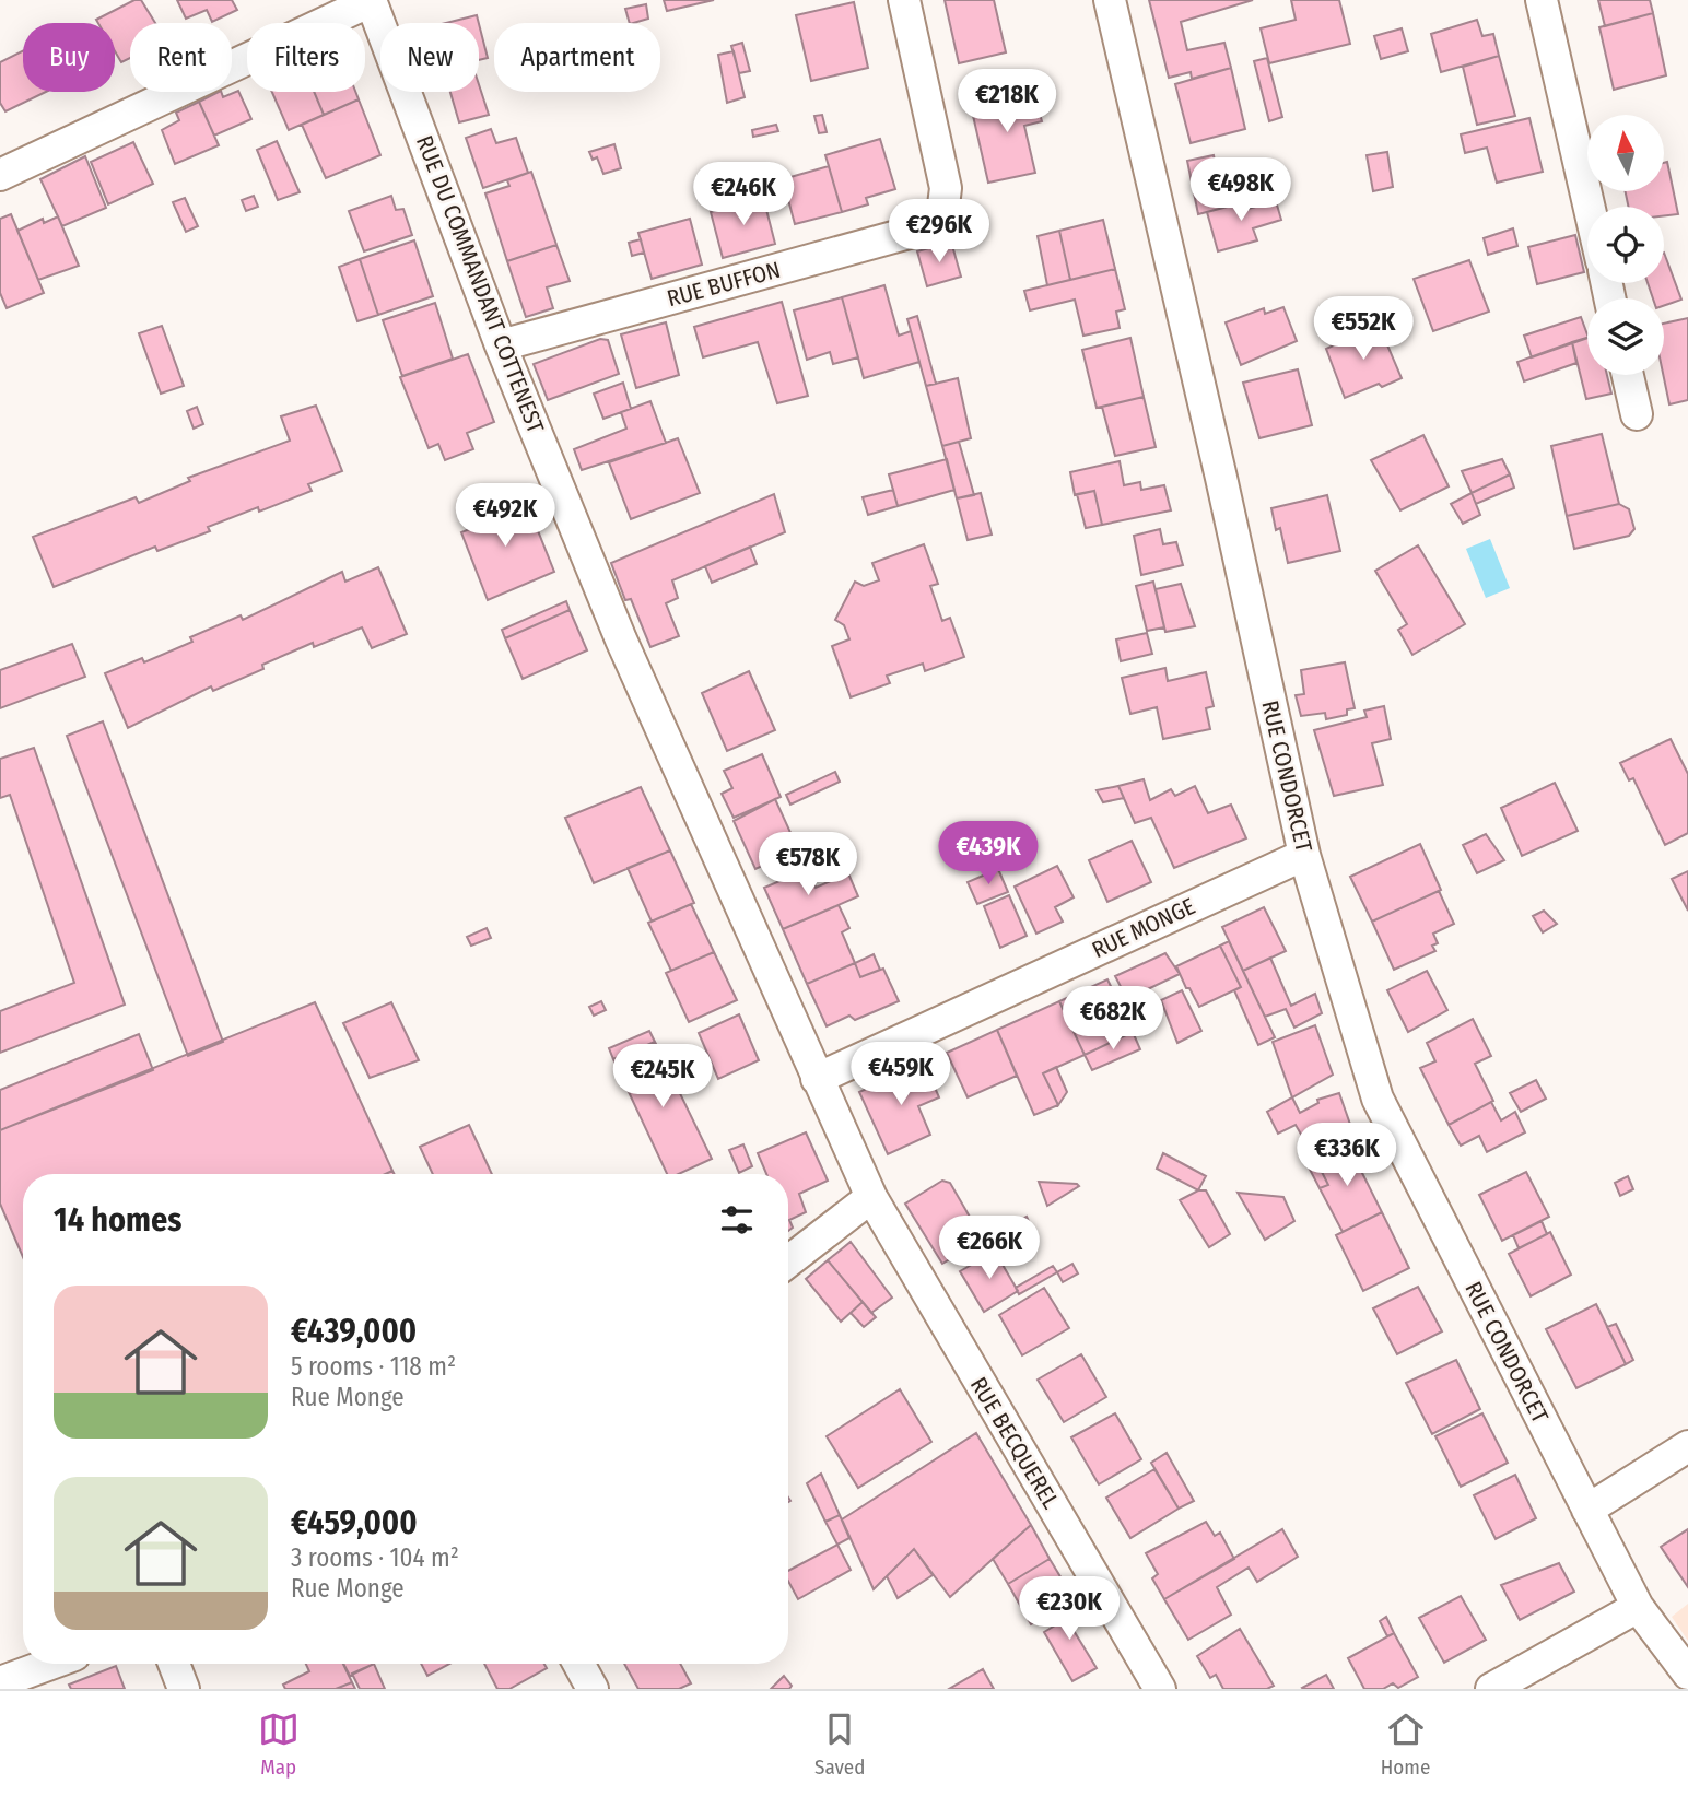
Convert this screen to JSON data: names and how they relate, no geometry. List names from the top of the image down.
{
  "streets": {
    "street": [
      "RUE DU COMMANDANT COTTENEST",
      "RUE BUFFON",
      "RUE CONDORCET",
      "RUE MONGE",
      "RUE BECQUEREL"
    ]
  },
  "crossings": [
    ["RUE DU COMMANDANT COTTENEST", "RUE BUFFON"],
    ["RUE DU COMMANDANT COTTENEST", "RUE MONGE"],
    ["RUE DU COMMANDANT COTTENEST", "RUE BECQUEREL"],
    ["RUE CONDORCET", "RUE MONGE"]
  ],
  "north": "top",
  "page": {
    "chip": [
      "Buy",
      "Rent",
      "Filters",
      "New",
      "Apartment"
    ],
    "price": [
      "€218K",
      "€498K",
      "€246K",
      "€296K",
      "€552K",
      "€492K",
      "€439K",
      "€578K",
      "€682K",
      "€459K",
      "€245K",
      "€336K",
      "€266K",
      "€230K"
    ],
    "heading": "14 homes",
    "list": [
      {
        "name": "€439,000",
        "note": "5 rooms · 118 m² · Rue Monge"
      },
      {
        "name": "€459,000",
        "note": "3 rooms · 104 m² · Rue Monge"
      }
    ],
    "tabs": ["Map", "Saved", "Home"]
  }
}
